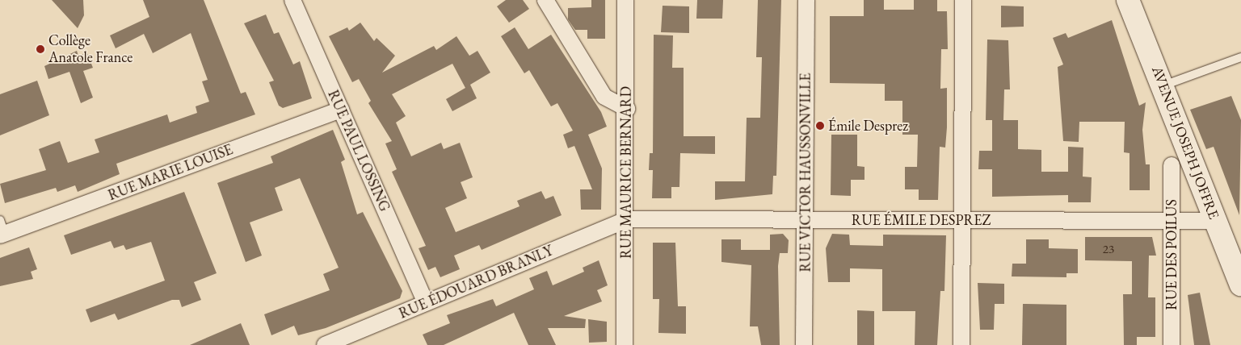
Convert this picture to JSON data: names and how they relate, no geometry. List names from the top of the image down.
{
  "streets": {
    "street": [
      "AVENUE JOSEPH JOFFRE",
      "RUE PAUL LOSSING",
      "RUE MARIE LOUISE",
      "RUE MAURICE BERNARD",
      "RUE VICTOR HAUSSONVILLE",
      "RUE ÉMILE DESPREZ",
      "RUE DES POILUS",
      "RUE ÉDOUARD BRANLY"
    ]
  },
  "crossings": [
    ["AVENUE JOSEPH JOFFRE", "RUE ÉMILE DESPREZ"],
    ["RUE PAUL LOSSING", "RUE MARIE LOUISE"],
    ["RUE PAUL LOSSING", "RUE ÉDOUARD BRANLY"],
    ["RUE MAURICE BERNARD", "RUE ÉMILE DESPREZ"],
    ["RUE MAURICE BERNARD", "RUE ÉDOUARD BRANLY"],
    ["RUE VICTOR HAUSSONVILLE", "RUE ÉMILE DESPREZ"],
    ["RUE ÉMILE DESPREZ", "RUE DES POILUS"],
    ["RUE ÉMILE DESPREZ", "RUE ÉDOUARD BRANLY"]
  ],
  "places": ["Collège Anatole France", "Émile Desprez"],
  "house_numbers": ["23"]
}
